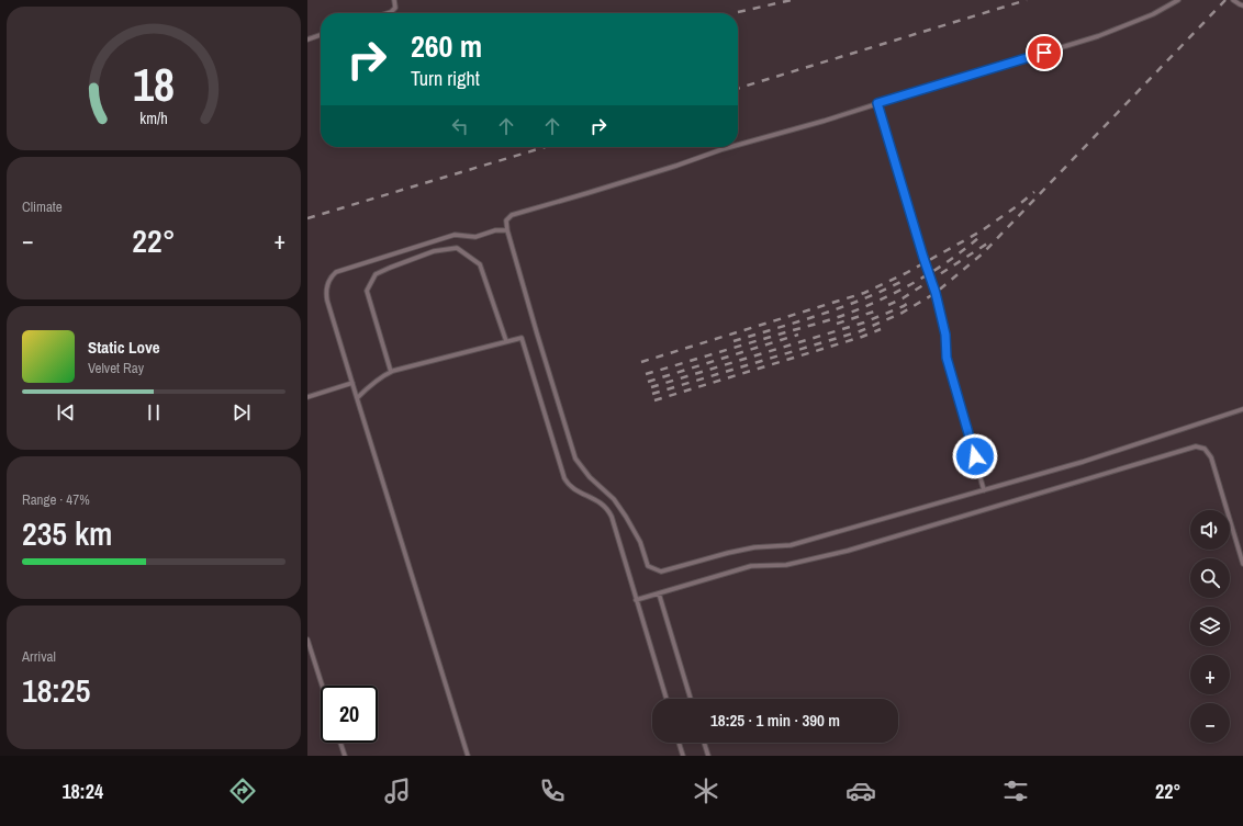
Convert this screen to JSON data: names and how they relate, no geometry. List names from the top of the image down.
{
  "page": {
    "turn": ["260 m", "Turn right"],
    "tile": [
      "Climate",
      ["Range · 47%", "235 km"],
      ["Arrival", "18:25"]
    ],
    "heat": ["−", "22°", "+"],
    "song": ["Static Love", "Velvet Ray"],
    "map_buttons": ["+", "−"],
    "limit": "20",
    "trip": "18:25 · 1 min · 390 m",
    "tabs": ["18:24", "22°"],
    "gauge": ["18", "km/h"]
  }
}
